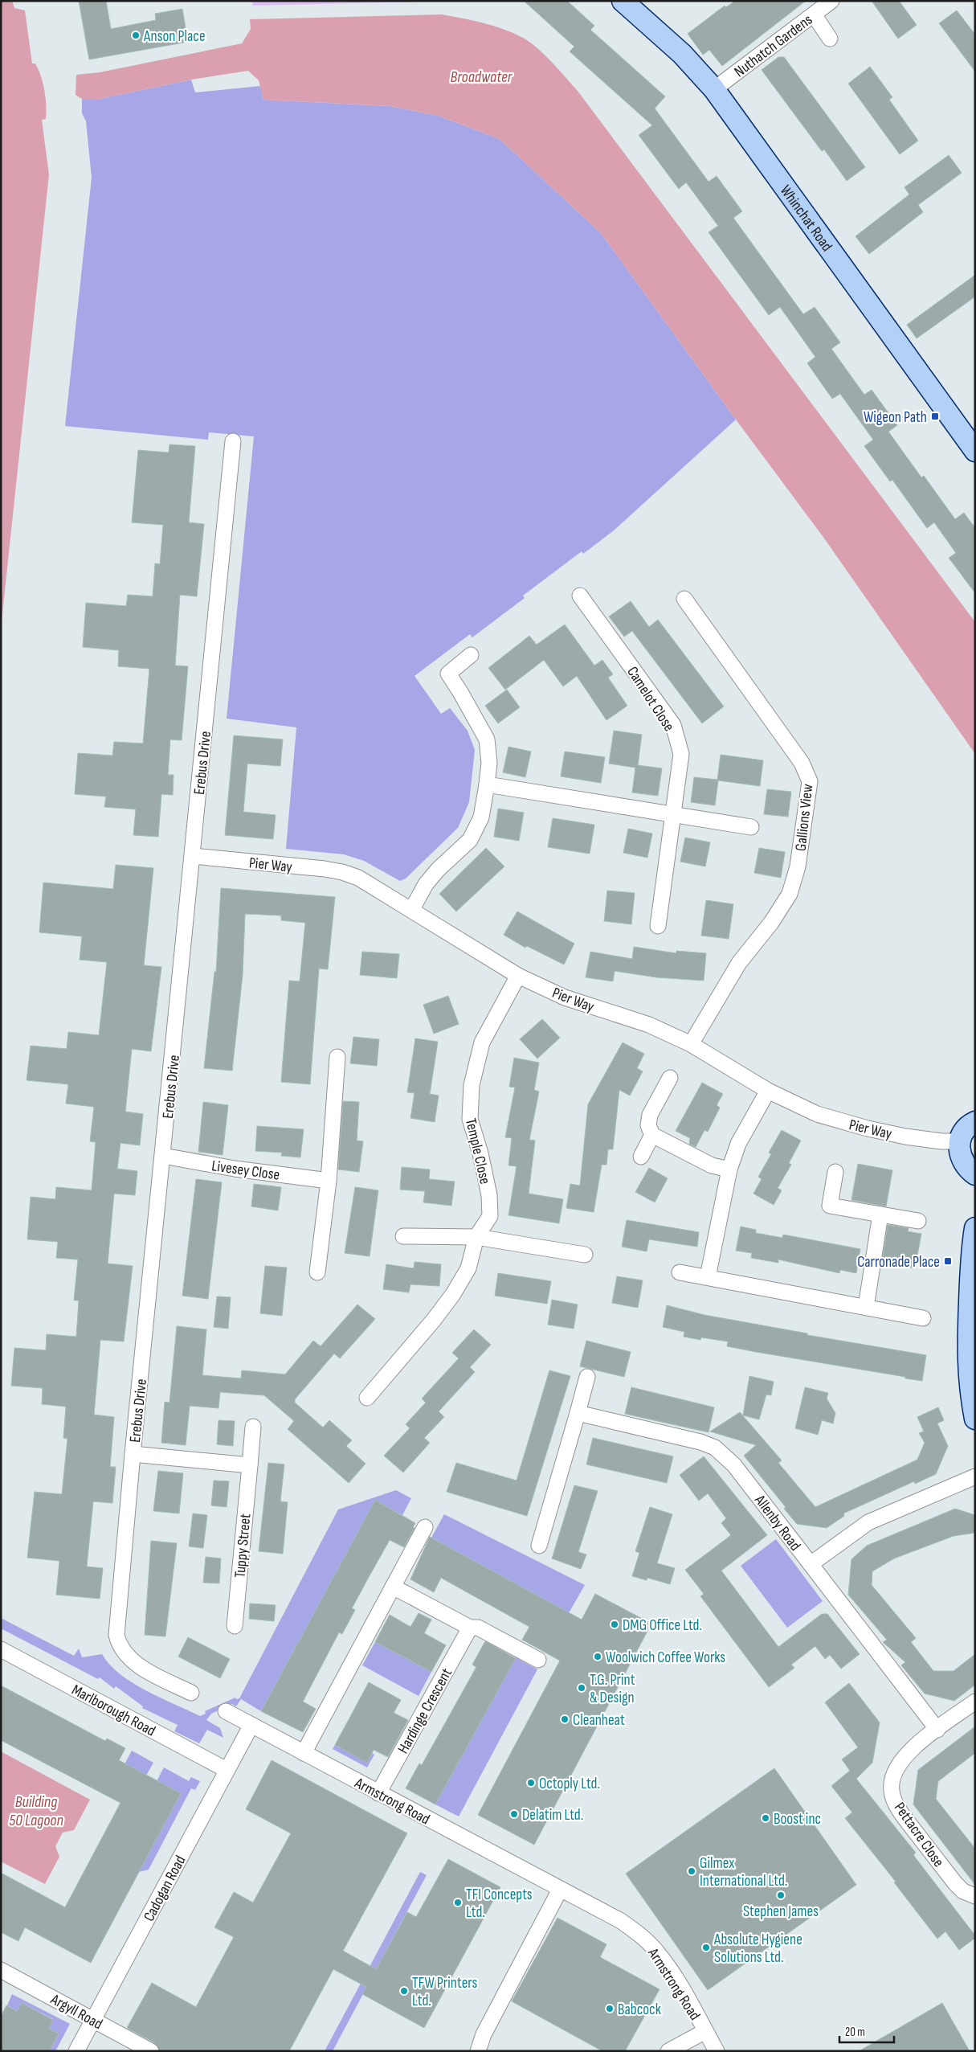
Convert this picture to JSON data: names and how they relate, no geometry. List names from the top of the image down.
{
  "streets": {
    "street": [
      "Nuthatch Gardens",
      "Whinchat Road",
      "Camelot Close",
      "Erebus Drive",
      "Gallions View",
      "Pier Way",
      "Temple Close",
      "Livesey Close",
      "Allenby Road",
      "Tuppy Street",
      "Marlborough Road",
      "Hardinge Crescent",
      "Armstrong Road",
      "Pettacre Close",
      "Cadogan Road",
      "Argyll Road"
    ]
  },
  "crossings": [
    ["Nuthatch Gardens", "Whinchat Road"],
    ["Erebus Drive", "Pier Way"],
    ["Erebus Drive", "Livesey Close"],
    ["Gallions View", "Pier Way"],
    ["Pier Way", "Temple Close"],
    ["Marlborough Road", "Cadogan Road"],
    ["Hardinge Crescent", "Armstrong Road"],
    ["Armstrong Road", "Cadogan Road"],
    ["Cadogan Road", "Argyll Road"]
  ],
  "water": ["Broadwater", "Building 50 Lagoon"],
  "places": {
    "other": [
      "Anson Place",
      "DMG Office Ltd.",
      "Woolwich Coffee Works",
      "T.G. Print & Design",
      "Cleanheat",
      "Octoply Ltd.",
      "Delatim Ltd.",
      "Boost inc",
      "Gilmex International Ltd.",
      "Stephen James",
      "TFI Concepts Ltd.",
      "Absolute Hygiene Solutions Ltd.",
      "TFW Printers Ltd.",
      "Babcock"
    ],
    "transit": ["Wigeon Path", "Carronade Place"]
  },
  "scale_bar": "20 m"
}
